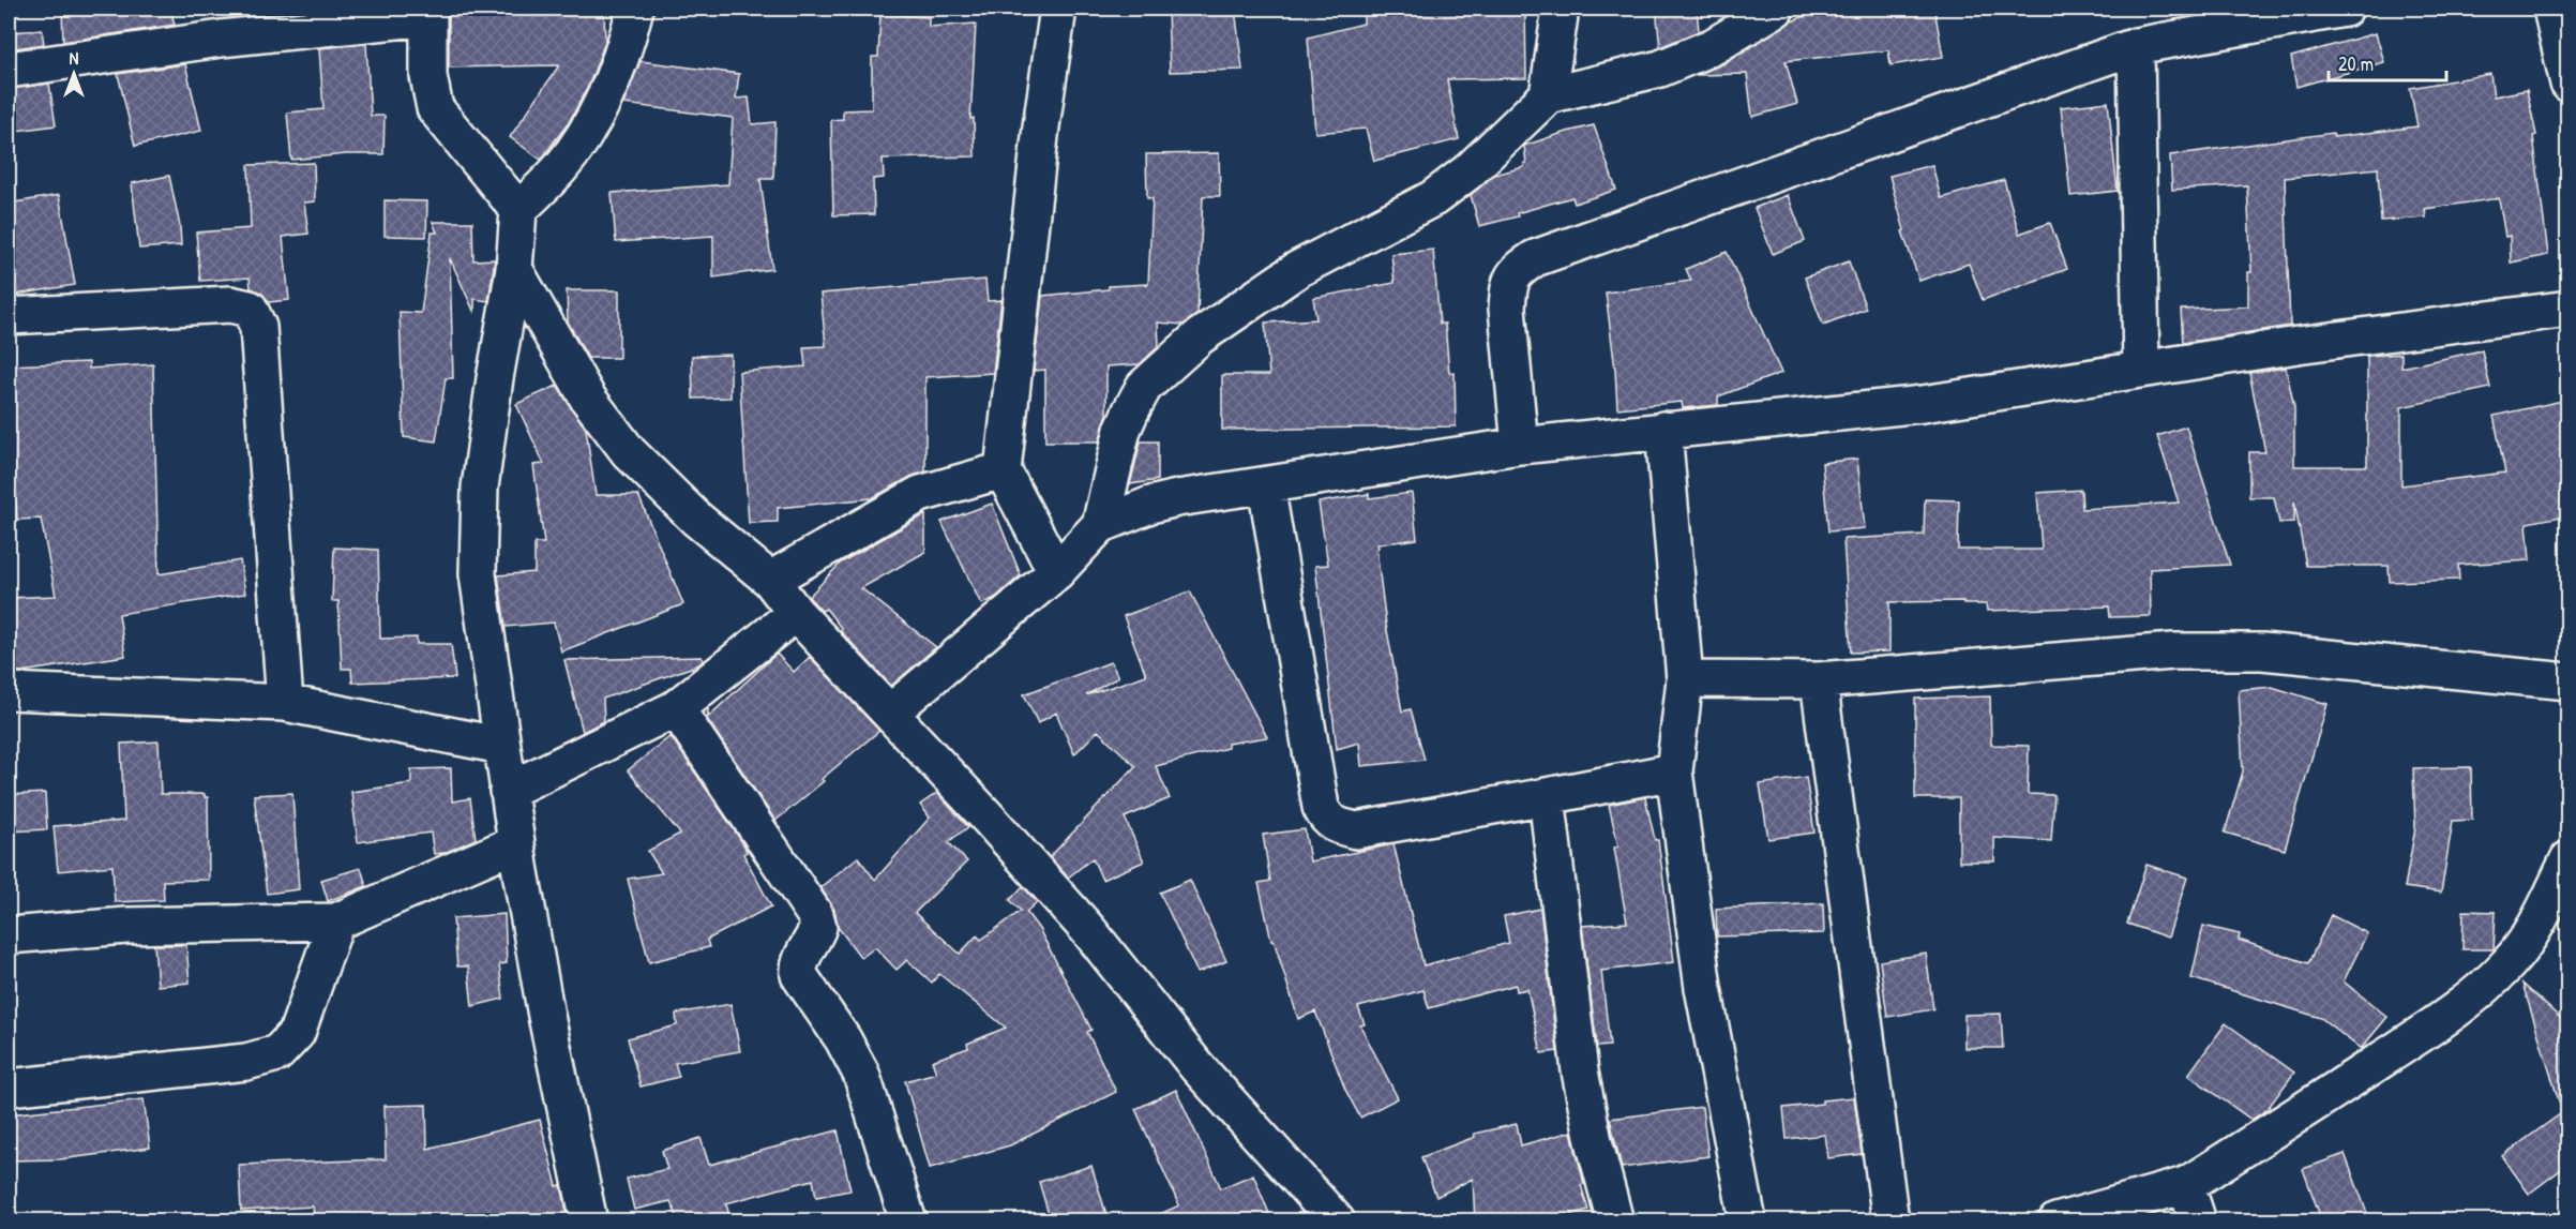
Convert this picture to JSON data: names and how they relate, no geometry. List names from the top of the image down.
{
  "scale_bar": "20 m",
  "north": "top"
}
